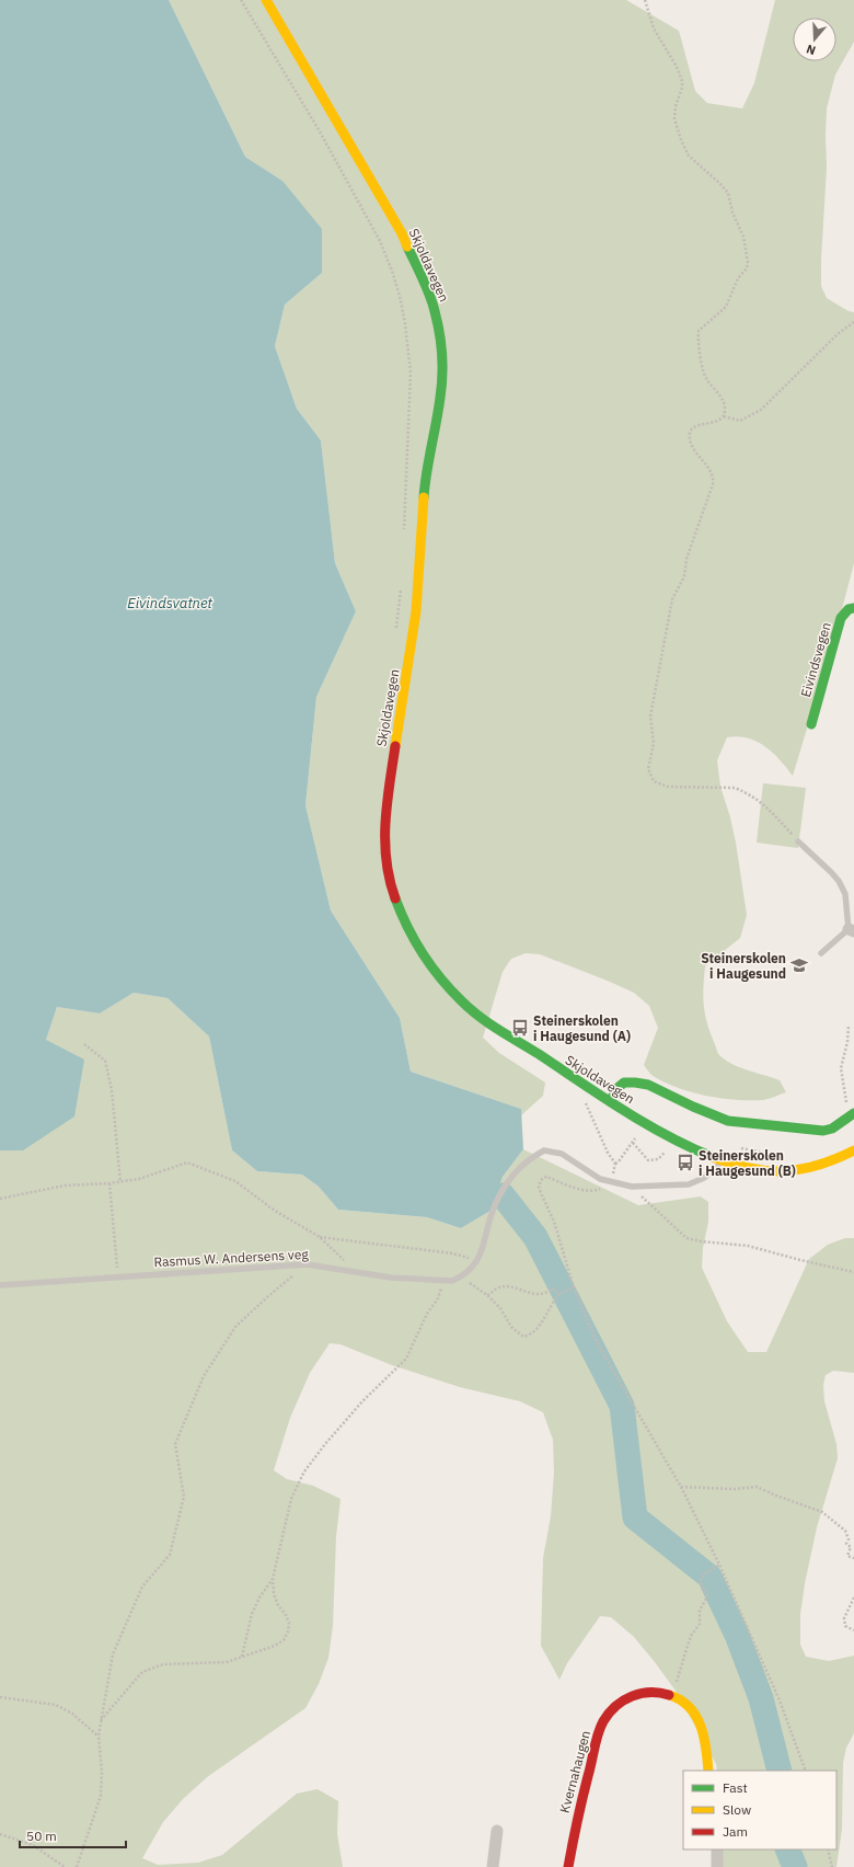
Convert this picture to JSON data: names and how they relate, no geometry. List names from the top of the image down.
{
  "streets": {
    "main road": ["Skjoldavegen", "Eivindsvegen", "Kvernahaugen"],
    "lane": ["Rasmus W. Andersens veg"]
  },
  "water": ["Eivindsvatnet"],
  "places": {
    "school or university": ["Steinerskolen i Haugesund"],
    "bus stop": ["Steinerskolen i Haugesund (A)", "Steinerskolen i Haugesund (B)"]
  },
  "legend": ["Fast", "Slow", "Jam"],
  "scale_bar": "50 m",
  "north": "bottom"
}
